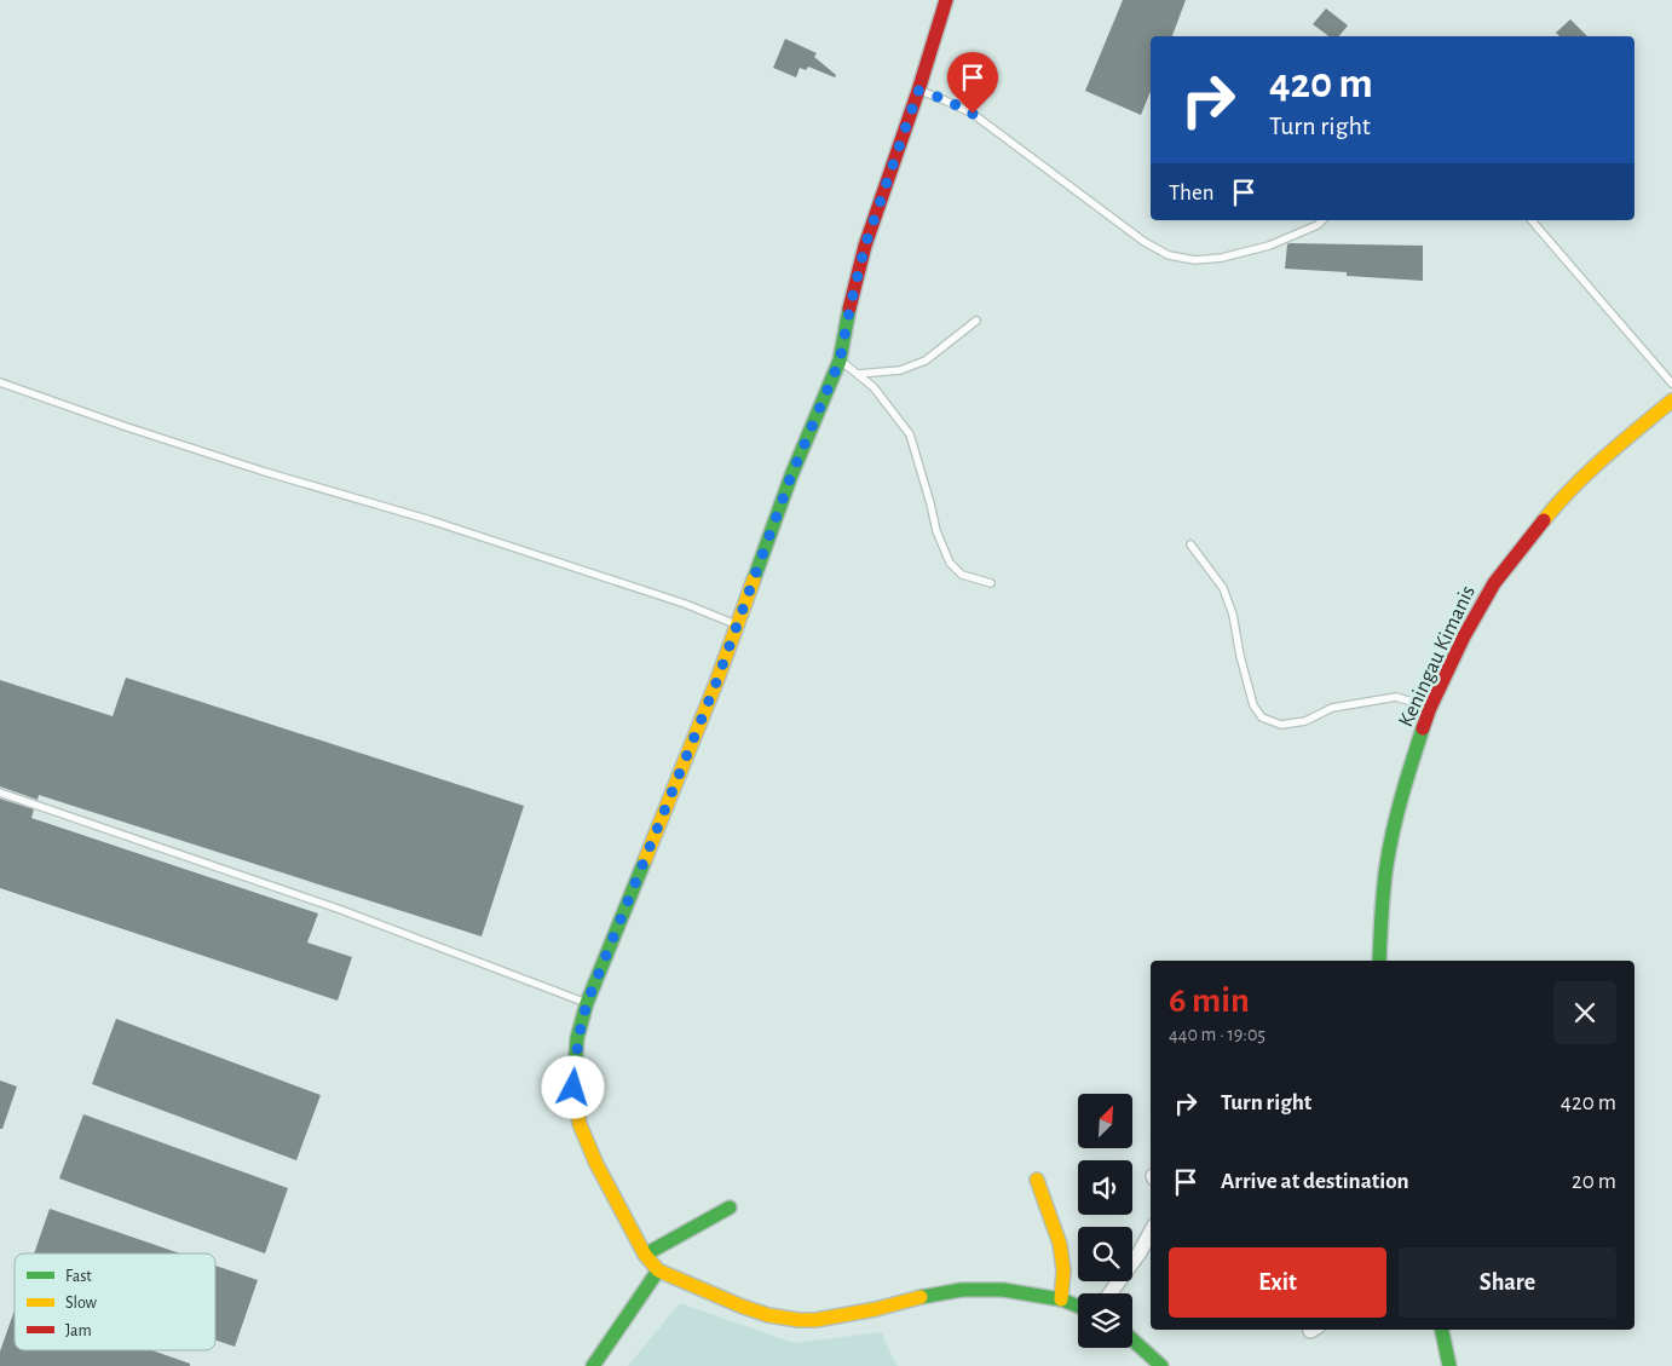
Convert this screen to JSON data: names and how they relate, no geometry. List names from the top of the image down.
{
  "streets": {
    "street": ["Keningau Kimanis"]
  },
  "legend": ["Fast", "Slow", "Jam"],
  "north": "top right",
  "page": {
    "turn": ["420 m", "Turn right"],
    "then": "Then",
    "heading": ["6 min", "440 m · 19:05"],
    "list": [
      {
        "name": "Turn right",
        "value": "420 m"
      },
      {
        "name": "Arrive at destination",
        "value": "20 m"
      }
    ],
    "buttons": ["Exit", "Share"]
  }
}
